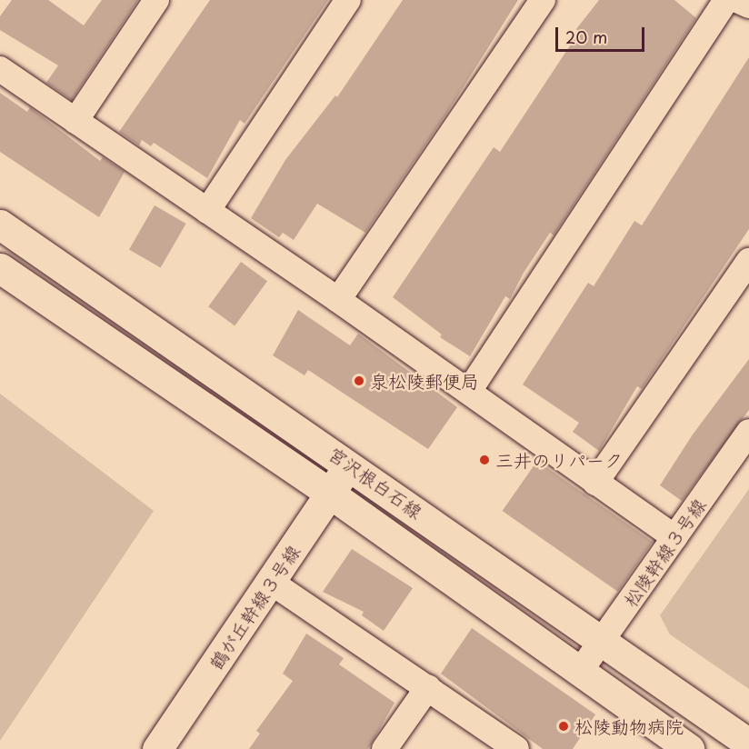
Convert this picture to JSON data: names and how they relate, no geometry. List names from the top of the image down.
{
  "streets": {
    "street": ["宮沢根白石線", "松陵幹線３号線", "鶴が丘幹線３号線"]
  },
  "crossings": [
    ["宮沢根白石線", "松陵幹線３号線"],
    ["宮沢根白石線", "鶴が丘幹線３号線"]
  ],
  "places": ["泉松陵郵便局", "三井のリパーク", "松陵動物病院"],
  "scale_bar": "20 m"
}
